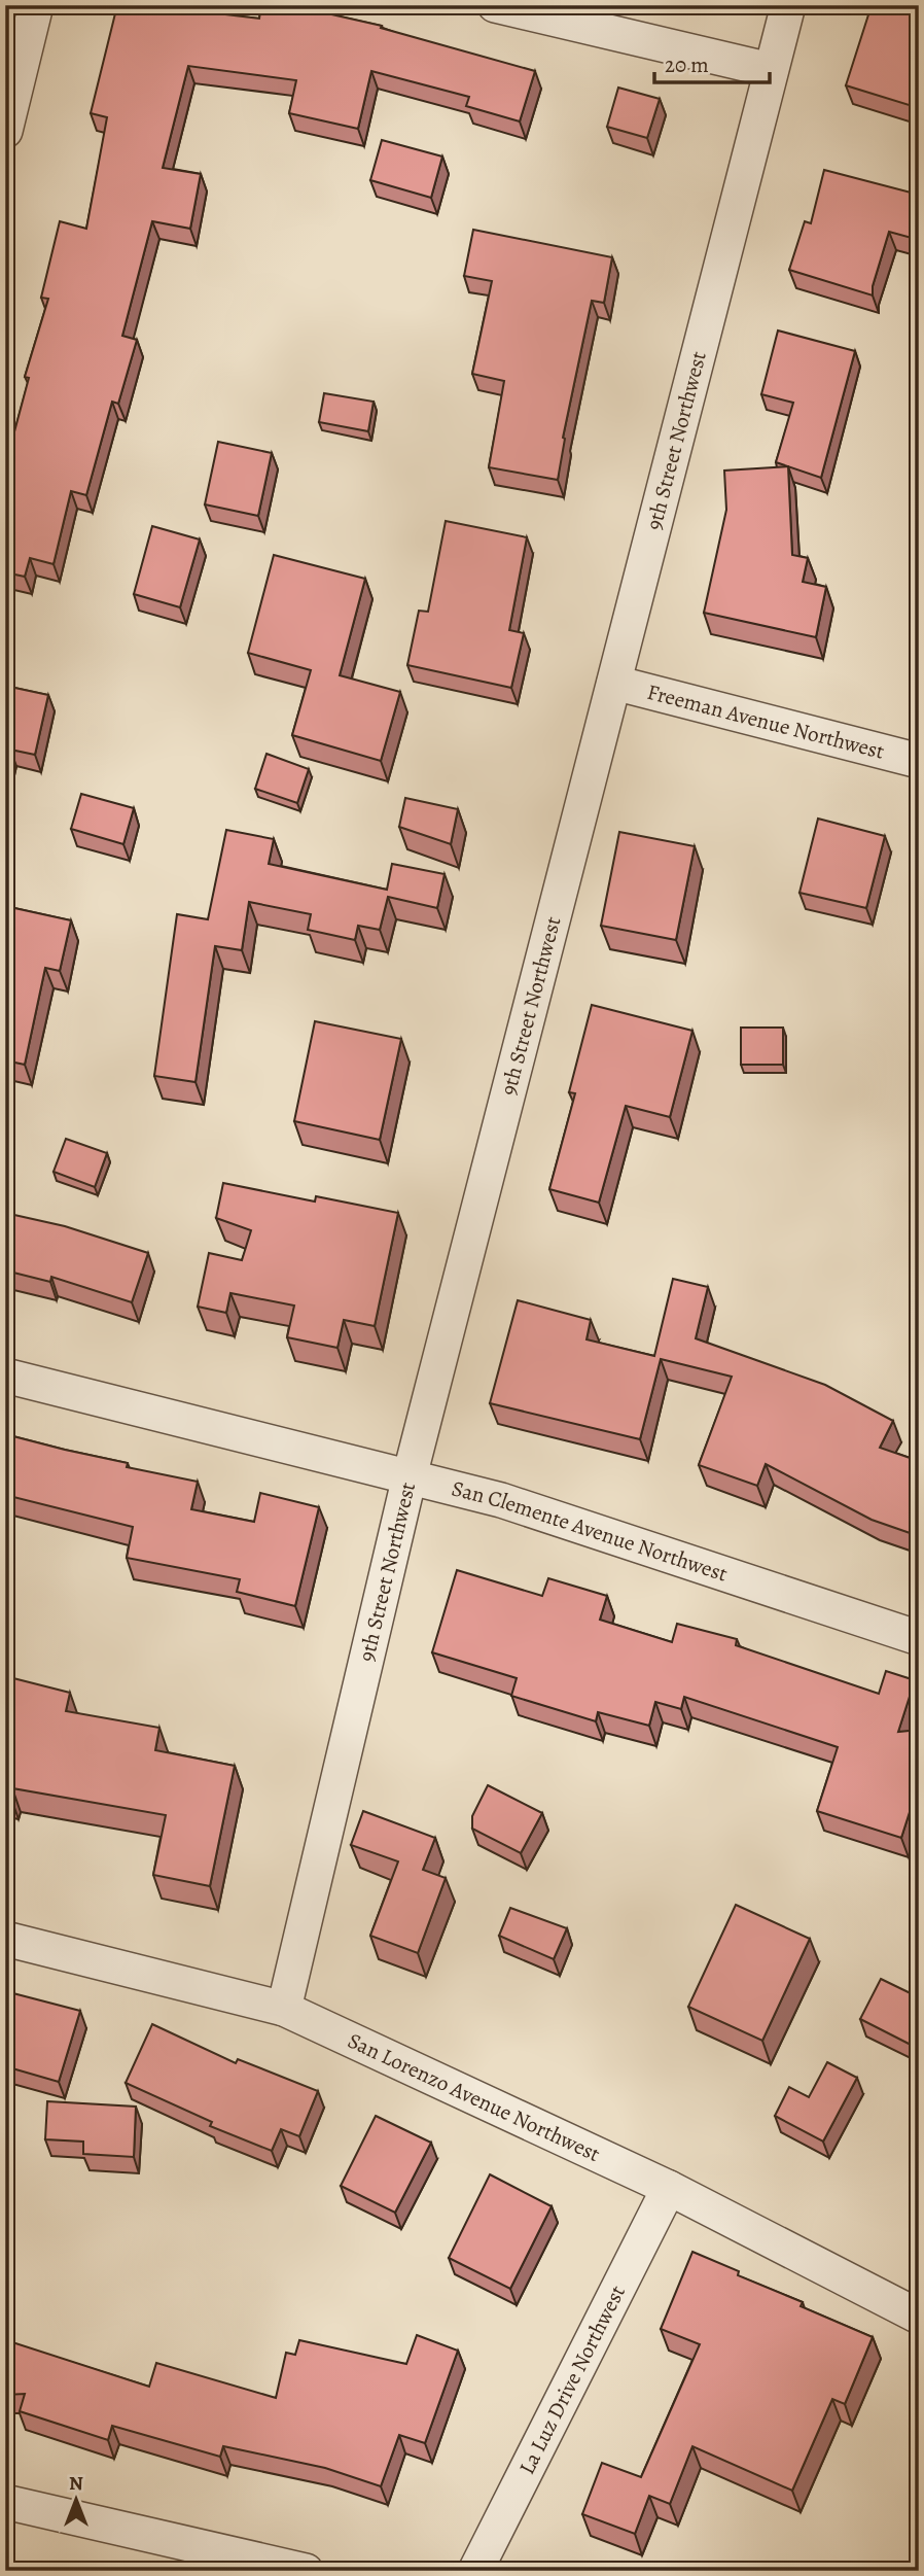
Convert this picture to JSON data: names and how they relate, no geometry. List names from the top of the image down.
{
  "streets": {
    "street": [
      "9th Street Northwest",
      "Freeman Avenue Northwest",
      "San Clemente Avenue Northwest",
      "San Lorenzo Avenue Northwest",
      "La Luz Drive Northwest"
    ]
  },
  "crossings": [
    ["9th Street Northwest", "Freeman Avenue Northwest"],
    ["9th Street Northwest", "San Clemente Avenue Northwest"],
    ["9th Street Northwest", "San Lorenzo Avenue Northwest"],
    ["San Lorenzo Avenue Northwest", "La Luz Drive Northwest"]
  ],
  "scale_bar": "20 m",
  "north": "top"
}
